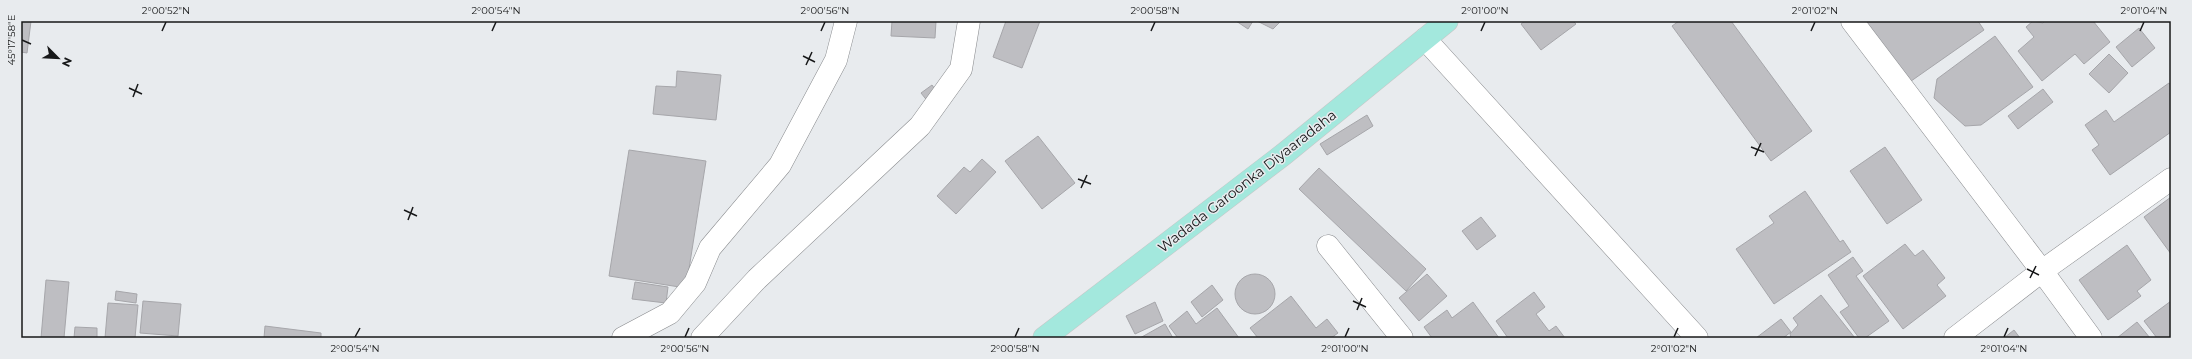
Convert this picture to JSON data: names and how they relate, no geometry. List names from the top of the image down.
{
  "streets": {
    "main road": ["Wadada Garoonka Diyaaradaha"]
  },
  "north": "bottom right",
  "coordinates": [
    "2°00'52\"N",
    "2°00'54\"N",
    "2°00'56\"N",
    "2°00'58\"N",
    "2°01'00\"N",
    "2°01'02\"N",
    "2°01'04\"N",
    "45°17'58\"E"
  ]
}
